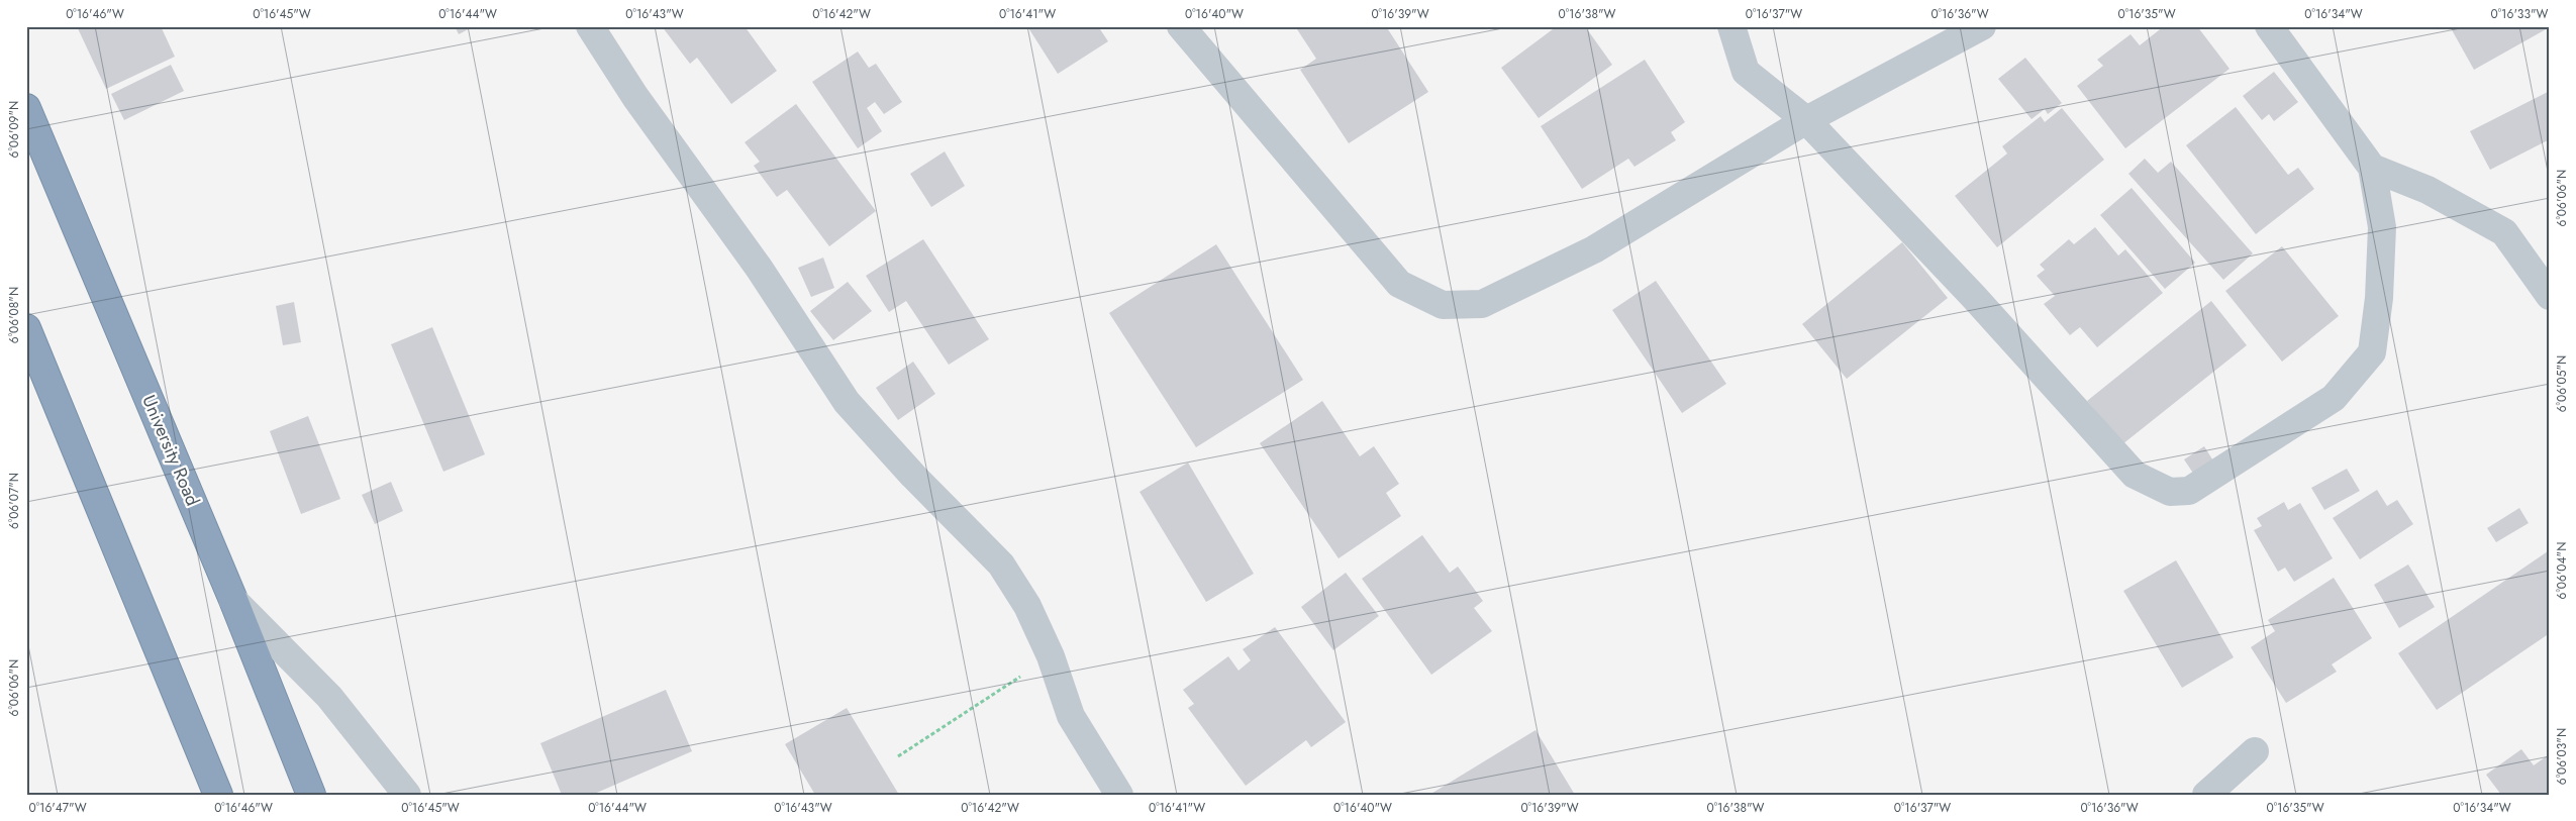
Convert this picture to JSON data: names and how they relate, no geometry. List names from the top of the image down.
{
  "streets": {
    "highway": ["University Road"]
  },
  "coordinates": [
    "0°16'46\"W",
    "0°16'45\"W",
    "0°16'44\"W",
    "0°16'43\"W",
    "0°16'42\"W",
    "0°16'41\"W",
    "0°16'40\"W",
    "0°16'39\"W",
    "0°16'38\"W",
    "0°16'37\"W",
    "0°16'36\"W",
    "0°16'35\"W",
    "0°16'34\"W",
    "0°16'33\"W",
    "6°06'09\"N",
    "6°06'06\"N",
    "6°06'08\"N",
    "6°06'05\"N",
    "6°06'07\"N",
    "6°06'04\"N",
    "6°06'03\"N",
    "0°16'47\"W"
  ]
}
